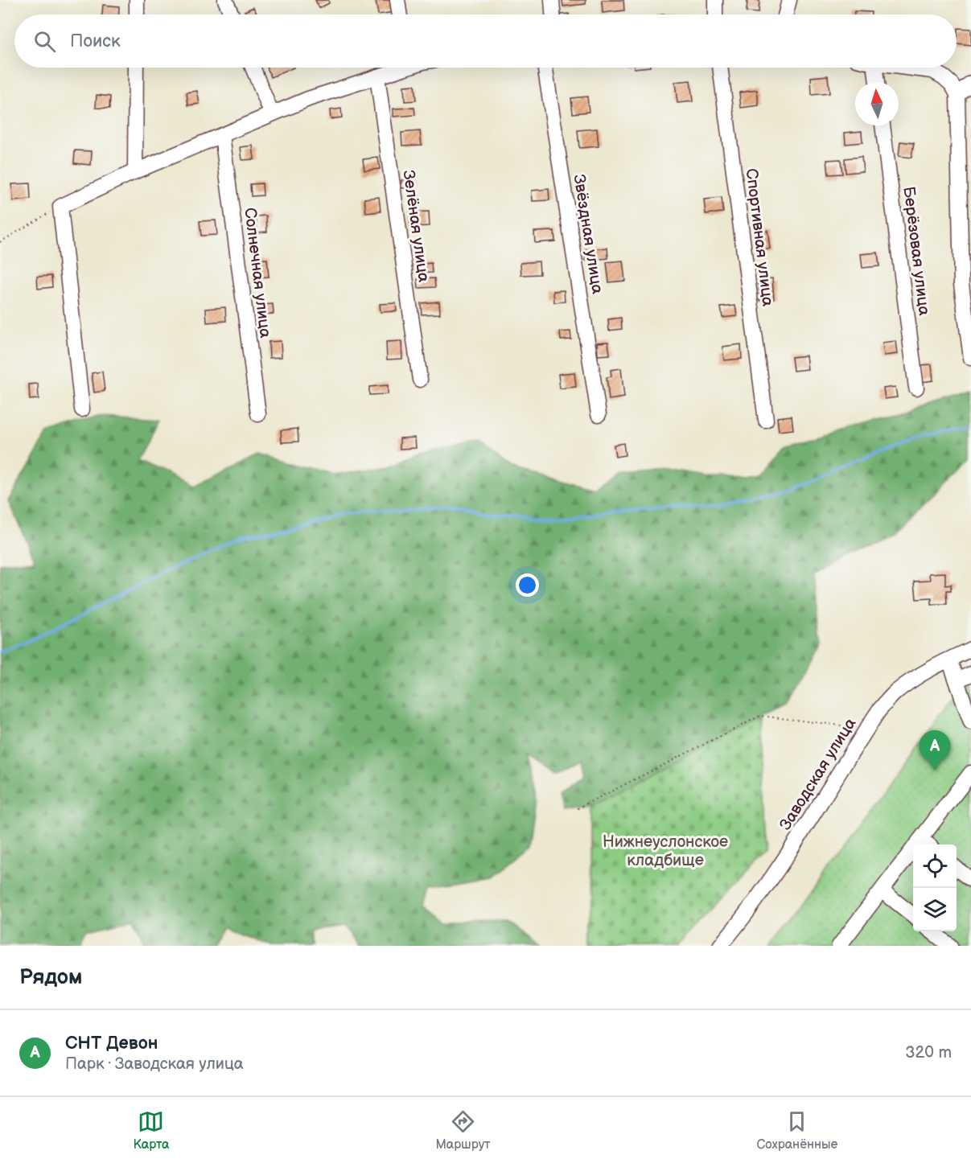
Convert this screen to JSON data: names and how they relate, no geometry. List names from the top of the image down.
{
  "streets": {
    "street": [
      "Зелёная улица",
      "Звёздная улица",
      "Спортивная улица",
      "Берёзовая улица",
      "Солнечная улица",
      "Заводская улица"
    ]
  },
  "parks": ["Нижнеуслонское кладбище"],
  "north": "top",
  "page": {
    "search": "Поиск",
    "pins": "A",
    "heading": "Рядом",
    "list": [
      {
        "mark": "A",
        "name": "СНТ Девон",
        "note": "Парк · Заводская улица",
        "value": "320 m"
      }
    ],
    "nav": ["Карта", "Маршрут", "Сохранённые"]
  }
}
